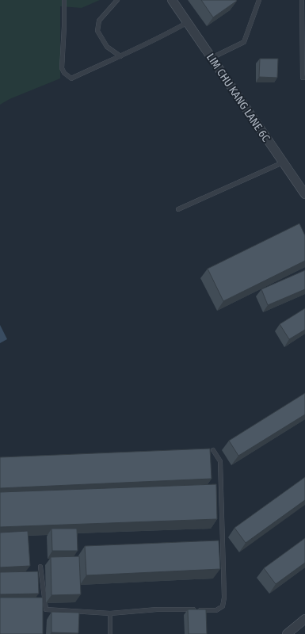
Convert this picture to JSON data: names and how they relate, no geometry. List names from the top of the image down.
{
  "streets": {
    "street": ["LIM CHU KANG LANE 6C"]
  }
}
